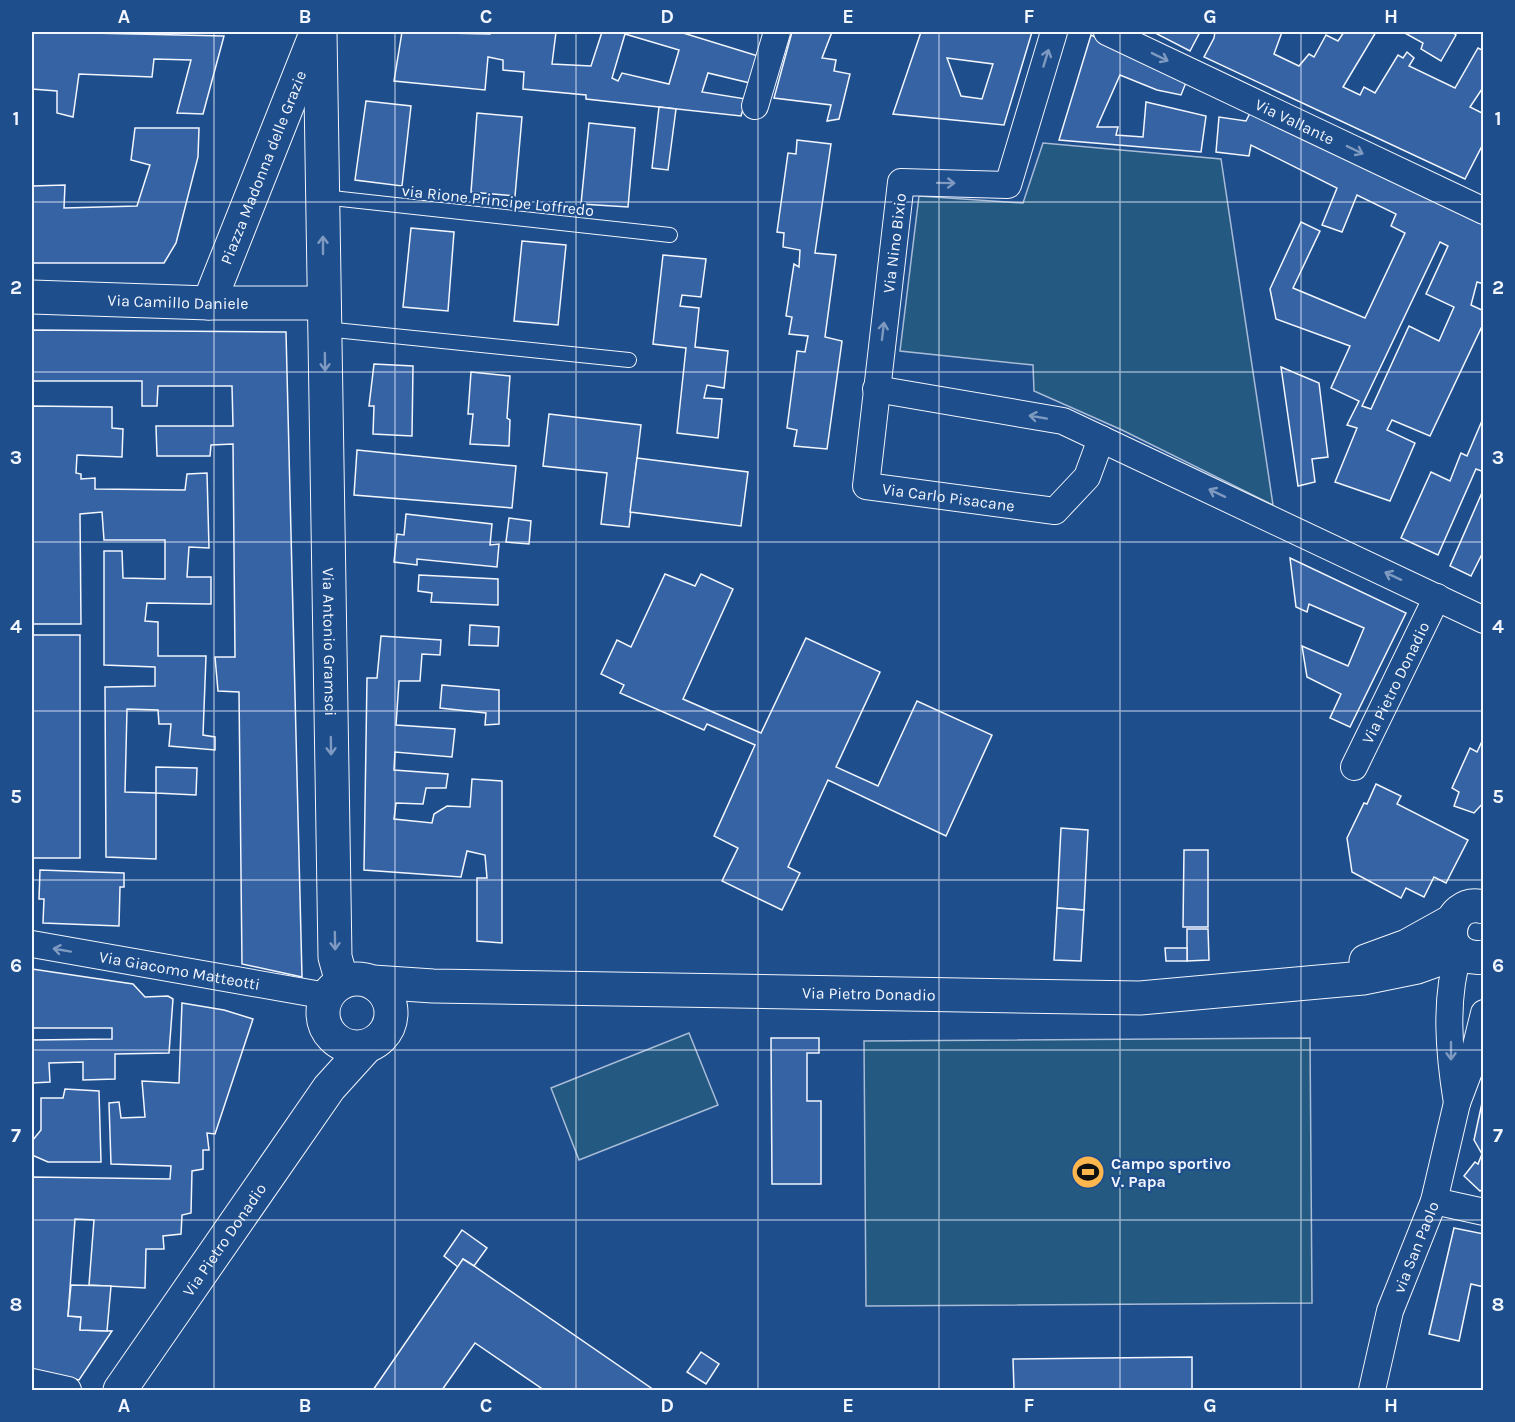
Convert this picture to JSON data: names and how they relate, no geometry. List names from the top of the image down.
{
  "streets": {
    "main road": [
      "Piazza Madonna delle Grazie",
      "Via Camillo Daniele",
      "Via Antonio Gramsci",
      "Via Pietro Donadio"
    ],
    "street": [
      "Via Vallante",
      "Via Nino Bixio",
      "Via Carlo Pisacane",
      "Via Giacomo Matteotti",
      "via San Paolo"
    ],
    "lane": ["via Rione Principe Loffredo"]
  },
  "crossings": [
    ["Piazza Madonna delle Grazie", "via Rione Principe Loffredo"],
    ["Piazza Madonna delle Grazie", "Via Camillo Daniele"],
    ["Piazza Madonna delle Grazie", "Via Antonio Gramsci"],
    ["Via Nino Bixio", "Via Carlo Pisacane"],
    ["Via Camillo Daniele", "Via Antonio Gramsci"],
    ["Via Antonio Gramsci", "Via Pietro Donadio"],
    ["Via Antonio Gramsci", "Via Giacomo Matteotti"],
    ["Via Pietro Donadio", "Via Giacomo Matteotti"]
  ],
  "one_way": [
    "Via Vallante",
    "Via Nino Bixio",
    "Via Antonio Gramsci",
    "Via Giacomo Matteotti"
  ],
  "places": {
    "sports": ["Campo sportivo V. Papa"]
  },
  "grid": {
    "columns": [
      "A",
      "B",
      "C",
      "D",
      "E",
      "F",
      "G",
      "H"
    ],
    "rows": [
      "1",
      "2",
      "3",
      "4",
      "5",
      "6",
      "7",
      "8"
    ]
  }
}
